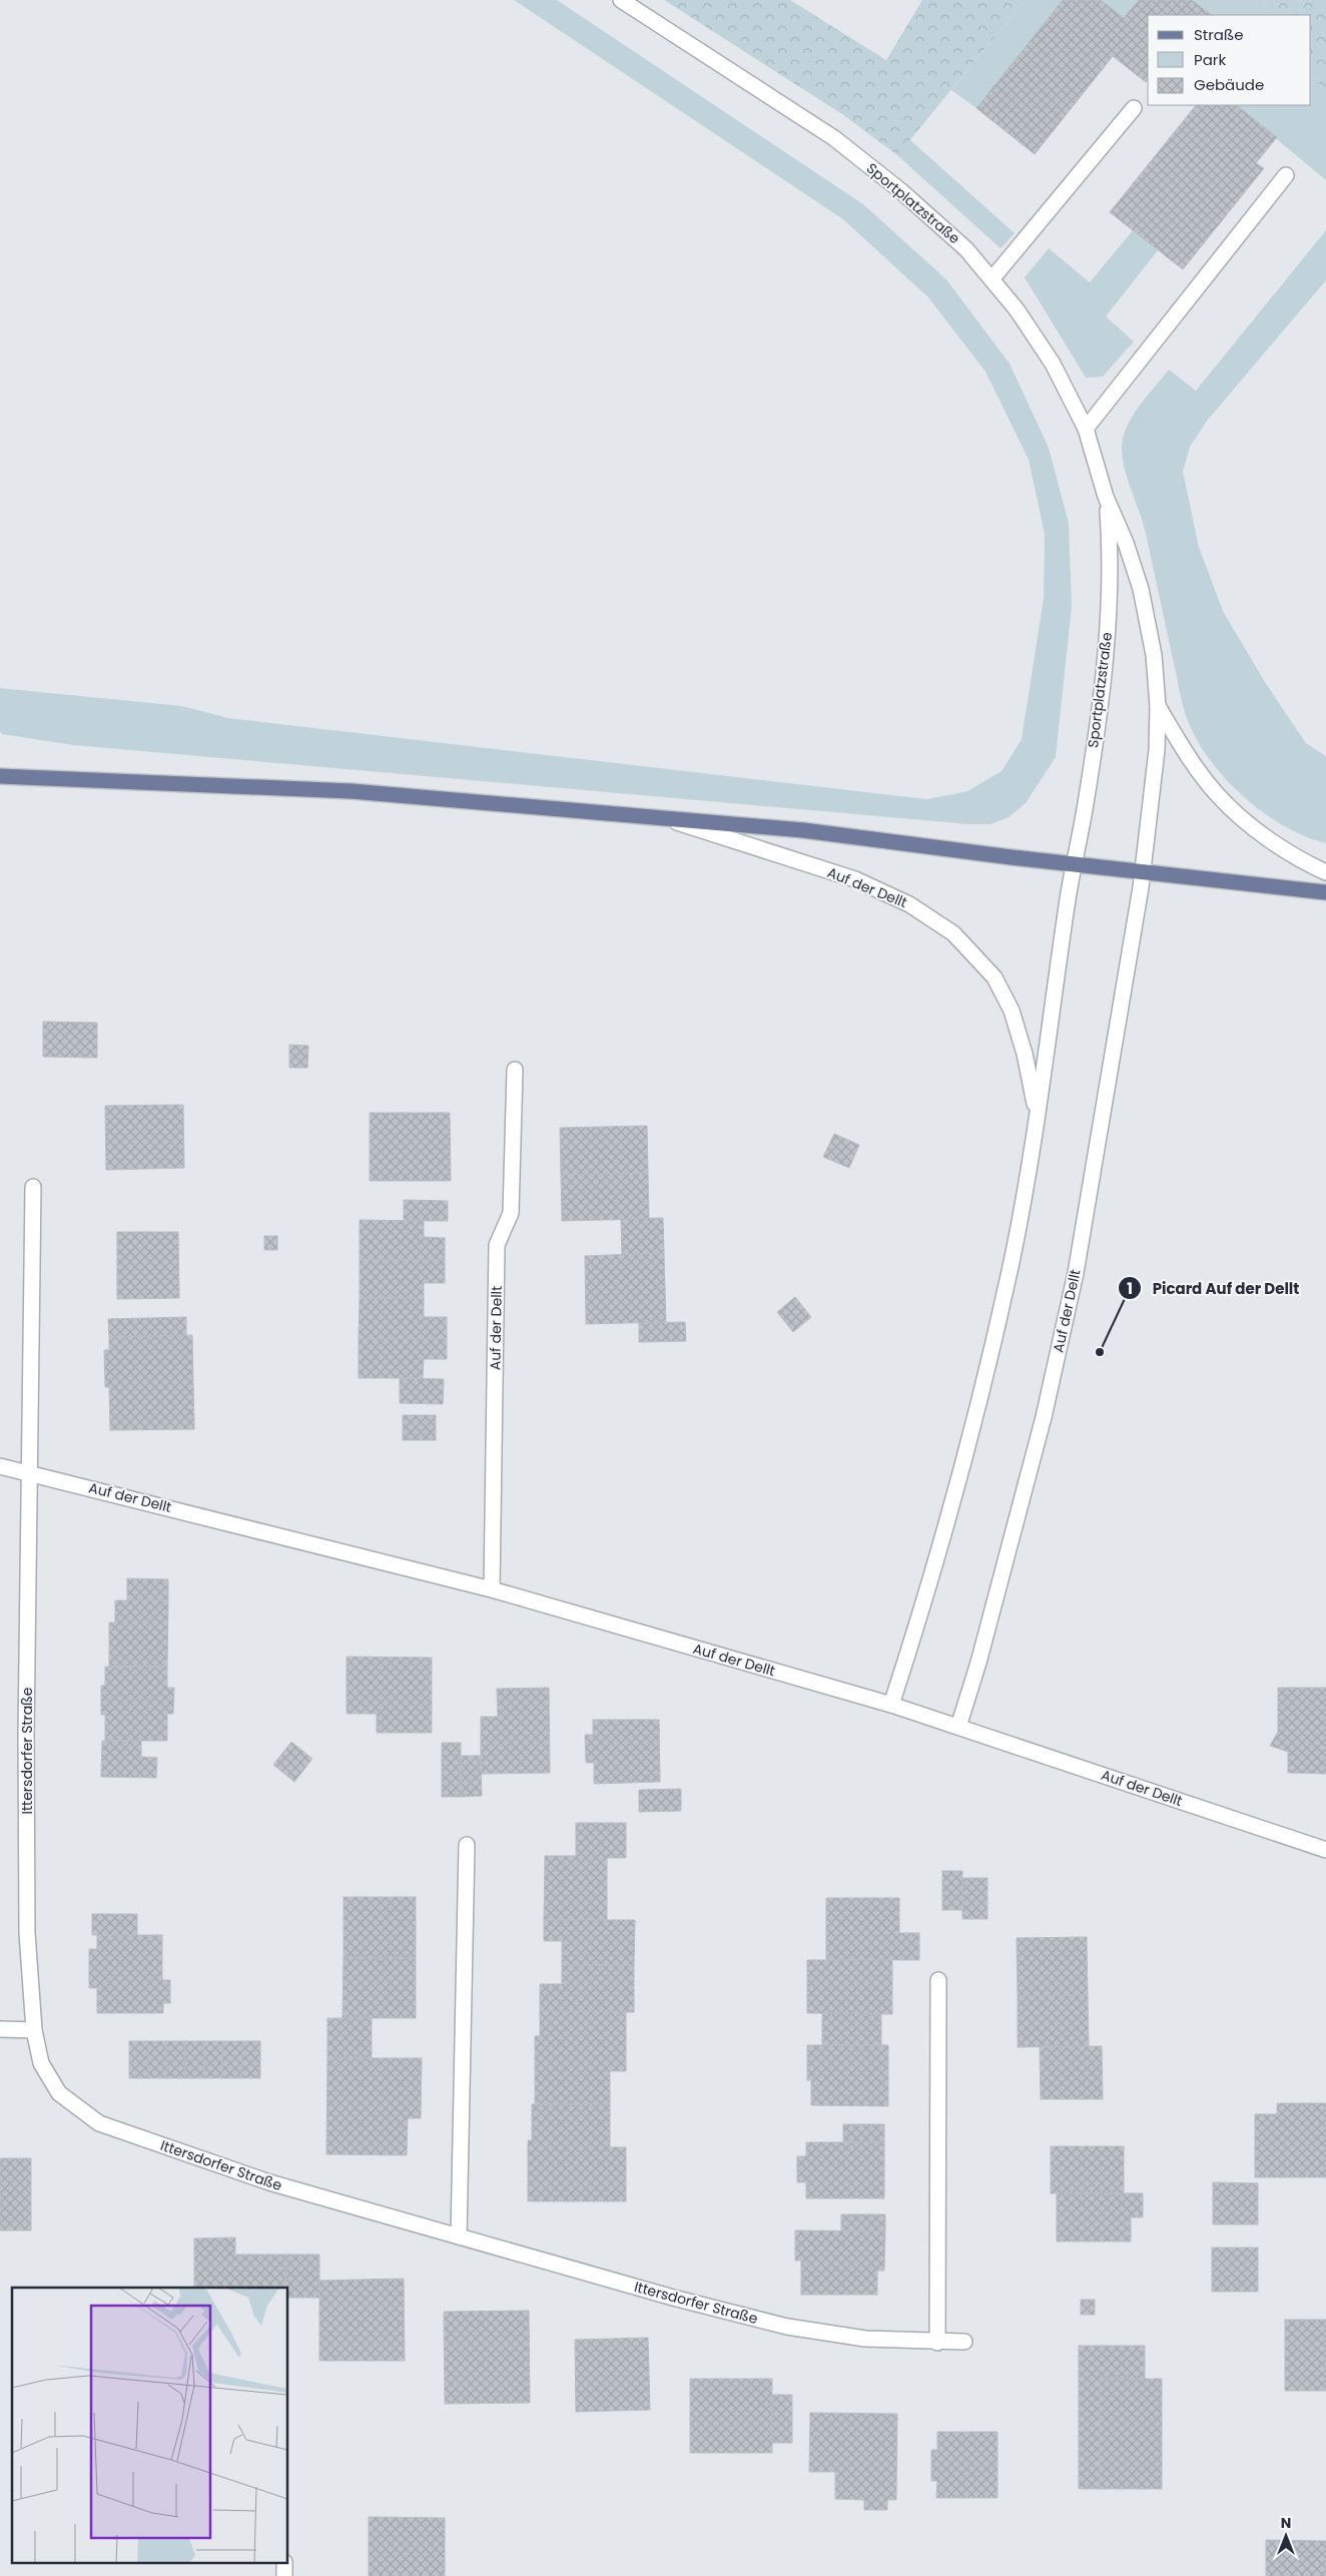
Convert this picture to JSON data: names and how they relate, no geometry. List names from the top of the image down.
{
  "streets": {
    "street": ["Sportplatzstraße", "Auf der Dellt", "Ittersdorfer Straße"]
  },
  "crossings": [
    ["Sportplatzstraße", "Auf der Dellt"],
    ["Auf der Dellt", "Ittersdorfer Straße"]
  ],
  "places": ["Picard Auf der Dellt"],
  "legend": ["Straße", "Park", "Gebäude"],
  "north": "top"
}
